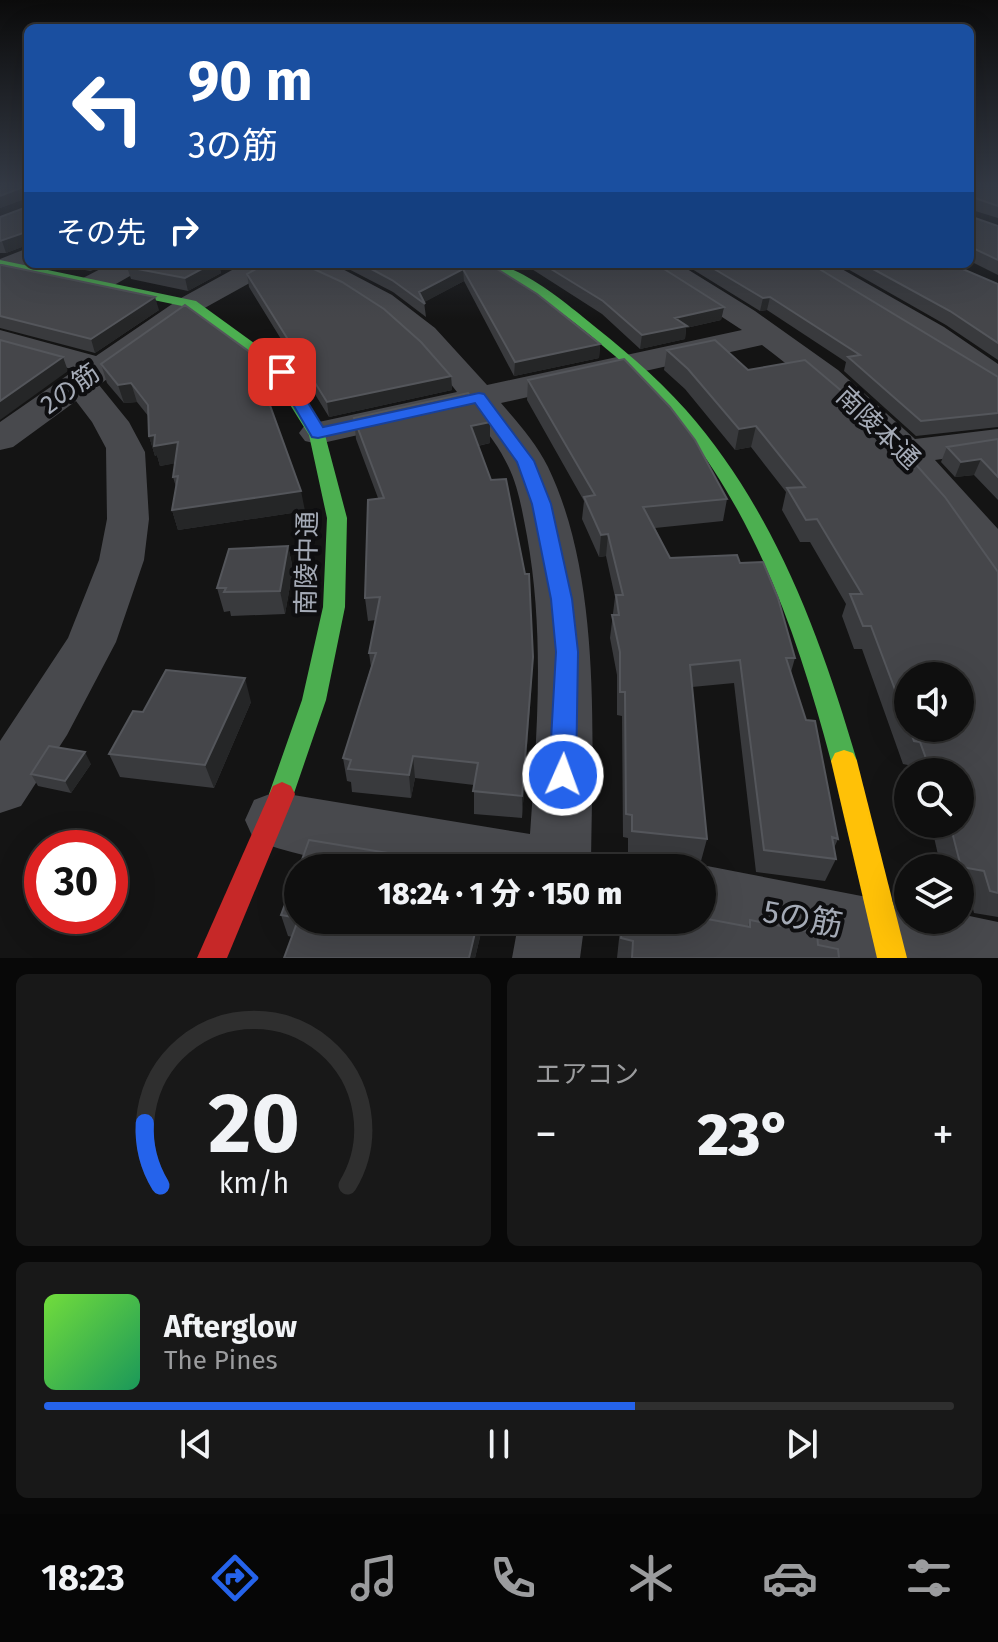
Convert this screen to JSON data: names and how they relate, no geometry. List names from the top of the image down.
{
  "streets": {
    "street": [
      "2の筋",
      "南陵本通",
      "南陵中通",
      "5の筋"
    ]
  },
  "crossings": [
    ["2の筋", "南陵中通"]
  ],
  "page": {
    "turn": ["90 m", "3の筋"],
    "then": "その先",
    "limit": "30",
    "trip": "18:24 · 1 分 · 150 m",
    "tile": "エアコン",
    "heat": ["−", "23°", "+"],
    "song": ["Afterglow", "The Pines"],
    "tabs": "18:23",
    "gauge": ["20", "km/h"]
  }
}
